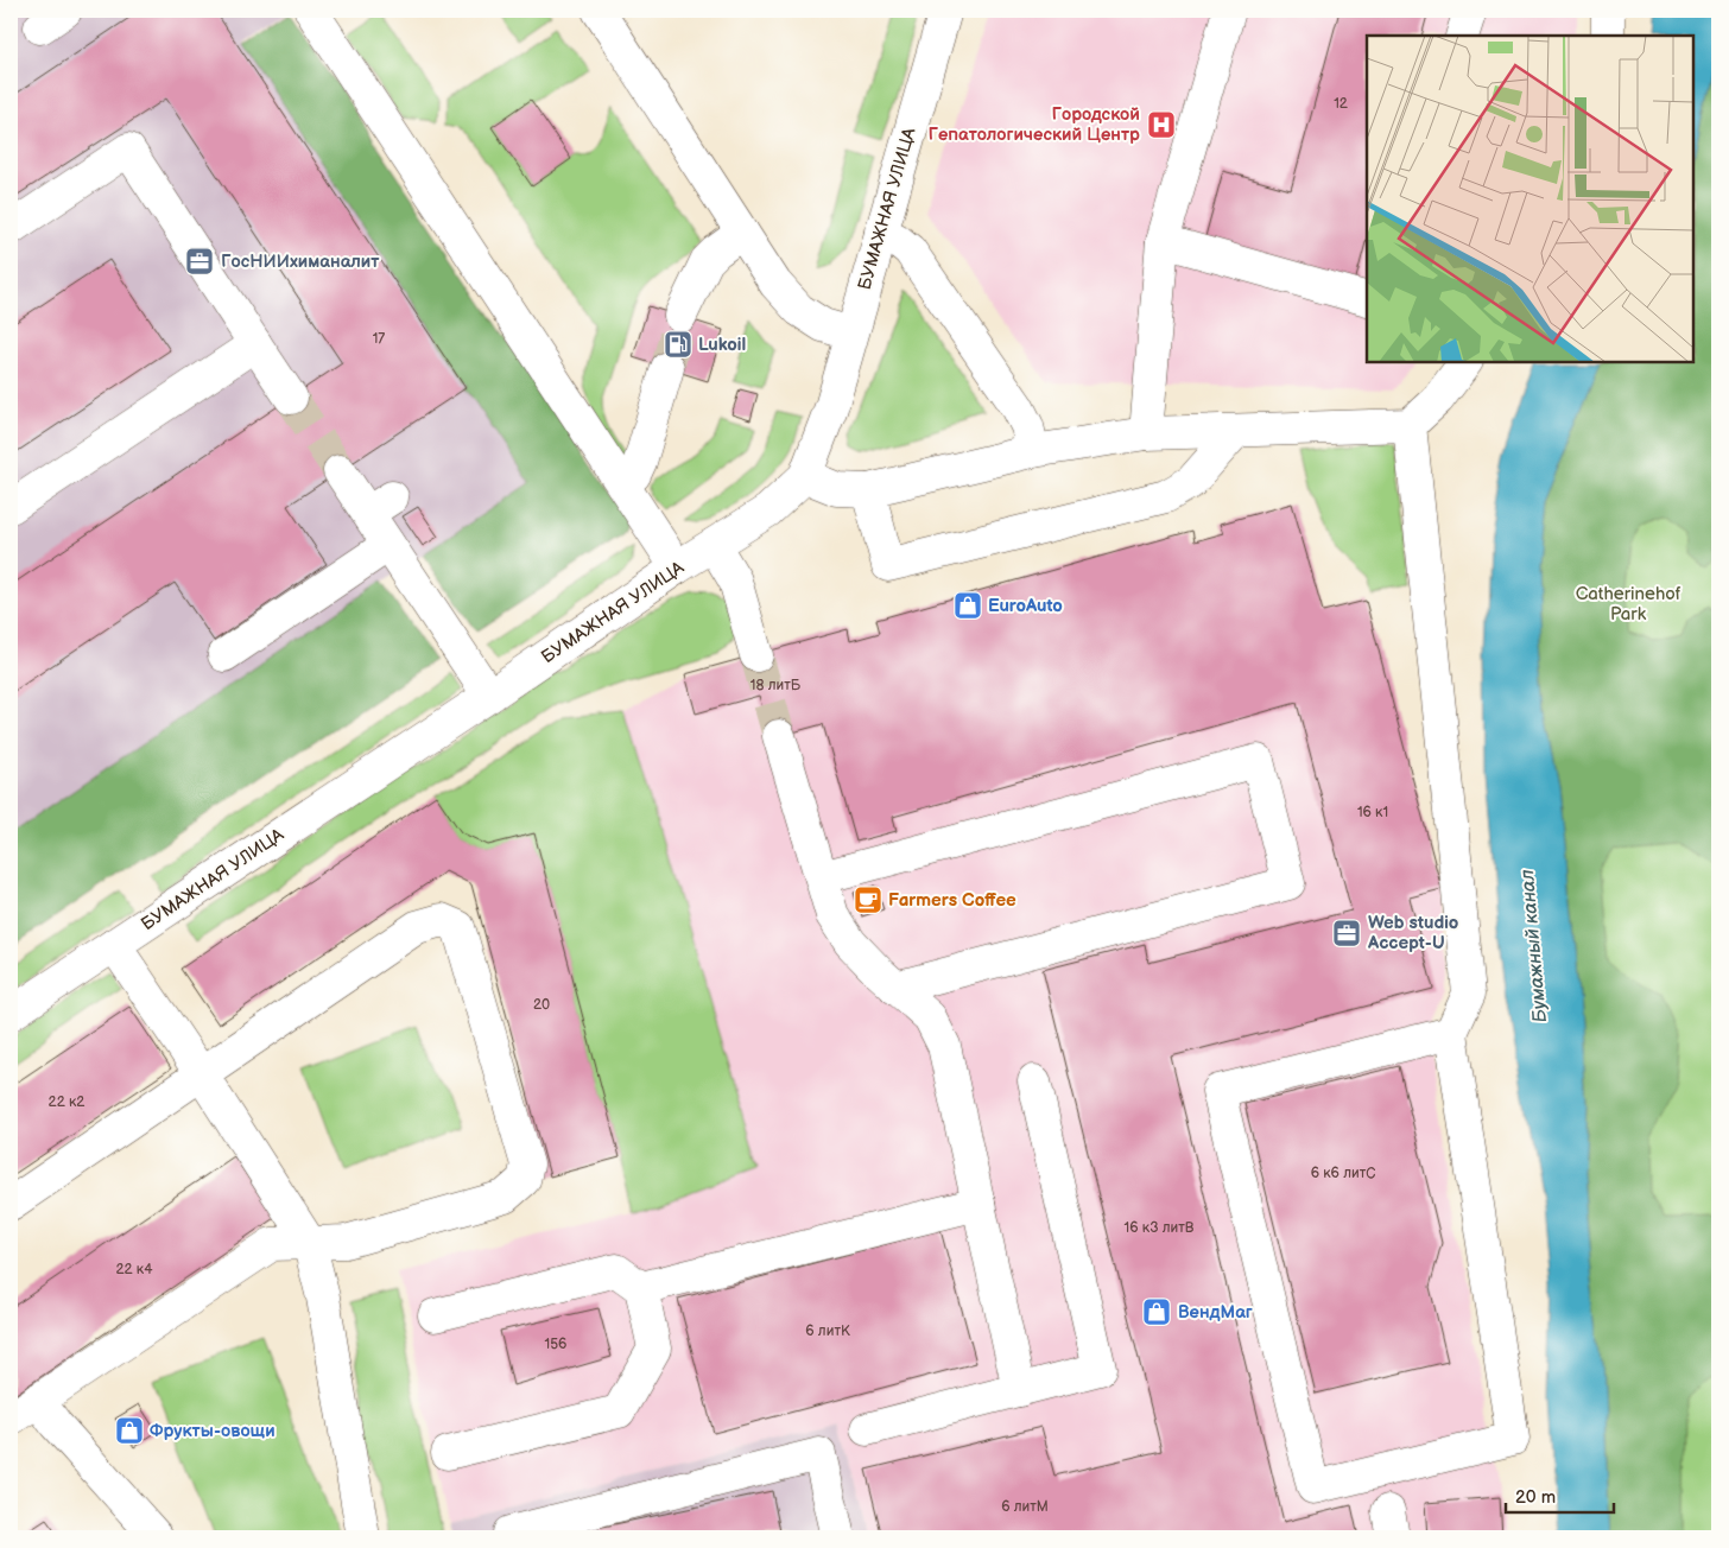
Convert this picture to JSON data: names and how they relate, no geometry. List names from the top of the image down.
{
  "streets": {
    "street": ["БУМАЖНАЯ УЛИЦА"]
  },
  "water": ["Бумажный канал"],
  "parks": ["Catherinehof Park"],
  "places": {
    "hospital": ["Городской Гепатологический Центр"],
    "office": ["ГосНИИхиманалит", "Web studio Accept-U"],
    "fuel station": ["Lukoil"],
    "shop": ["EuroAuto", "ВендМаг", "Фрукты-овощи"],
    "cafe": ["Farmers Coffee"]
  },
  "house_numbers": [
    "12",
    "17",
    "18 литБ",
    "16 к1",
    "20",
    "22 к2",
    "6 к6 литС",
    "16 к3 литВ",
    "22 к4",
    "6 литК",
    "156",
    "6 литМ"
  ],
  "scale_bar": "20 m"
}
